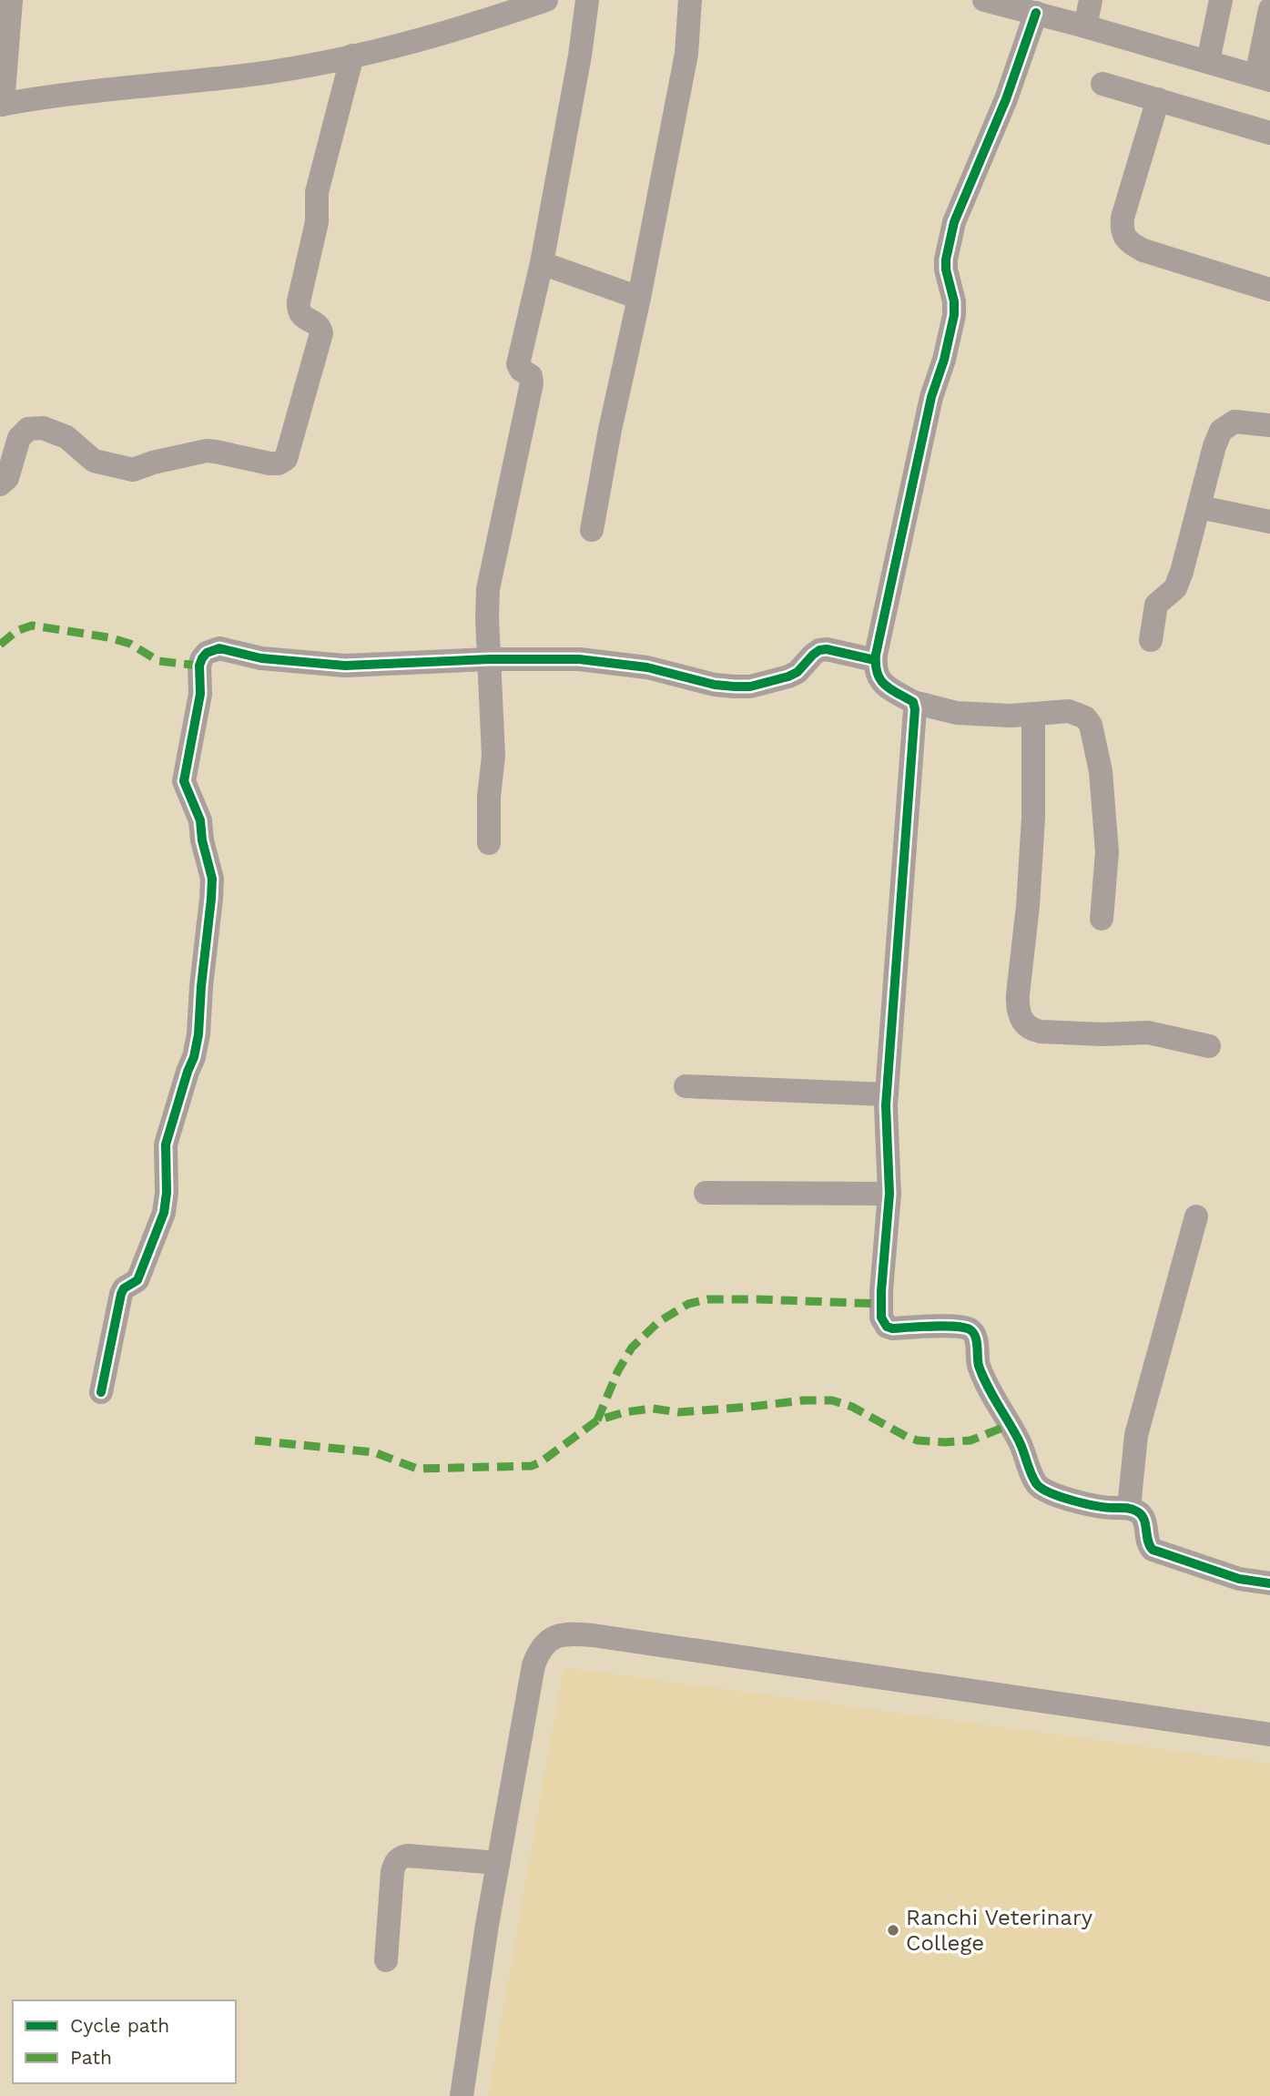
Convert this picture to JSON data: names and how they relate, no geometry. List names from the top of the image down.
{
  "places": ["Ranchi Veterinary College"],
  "legend": ["Cycle path", "Path"]
}
